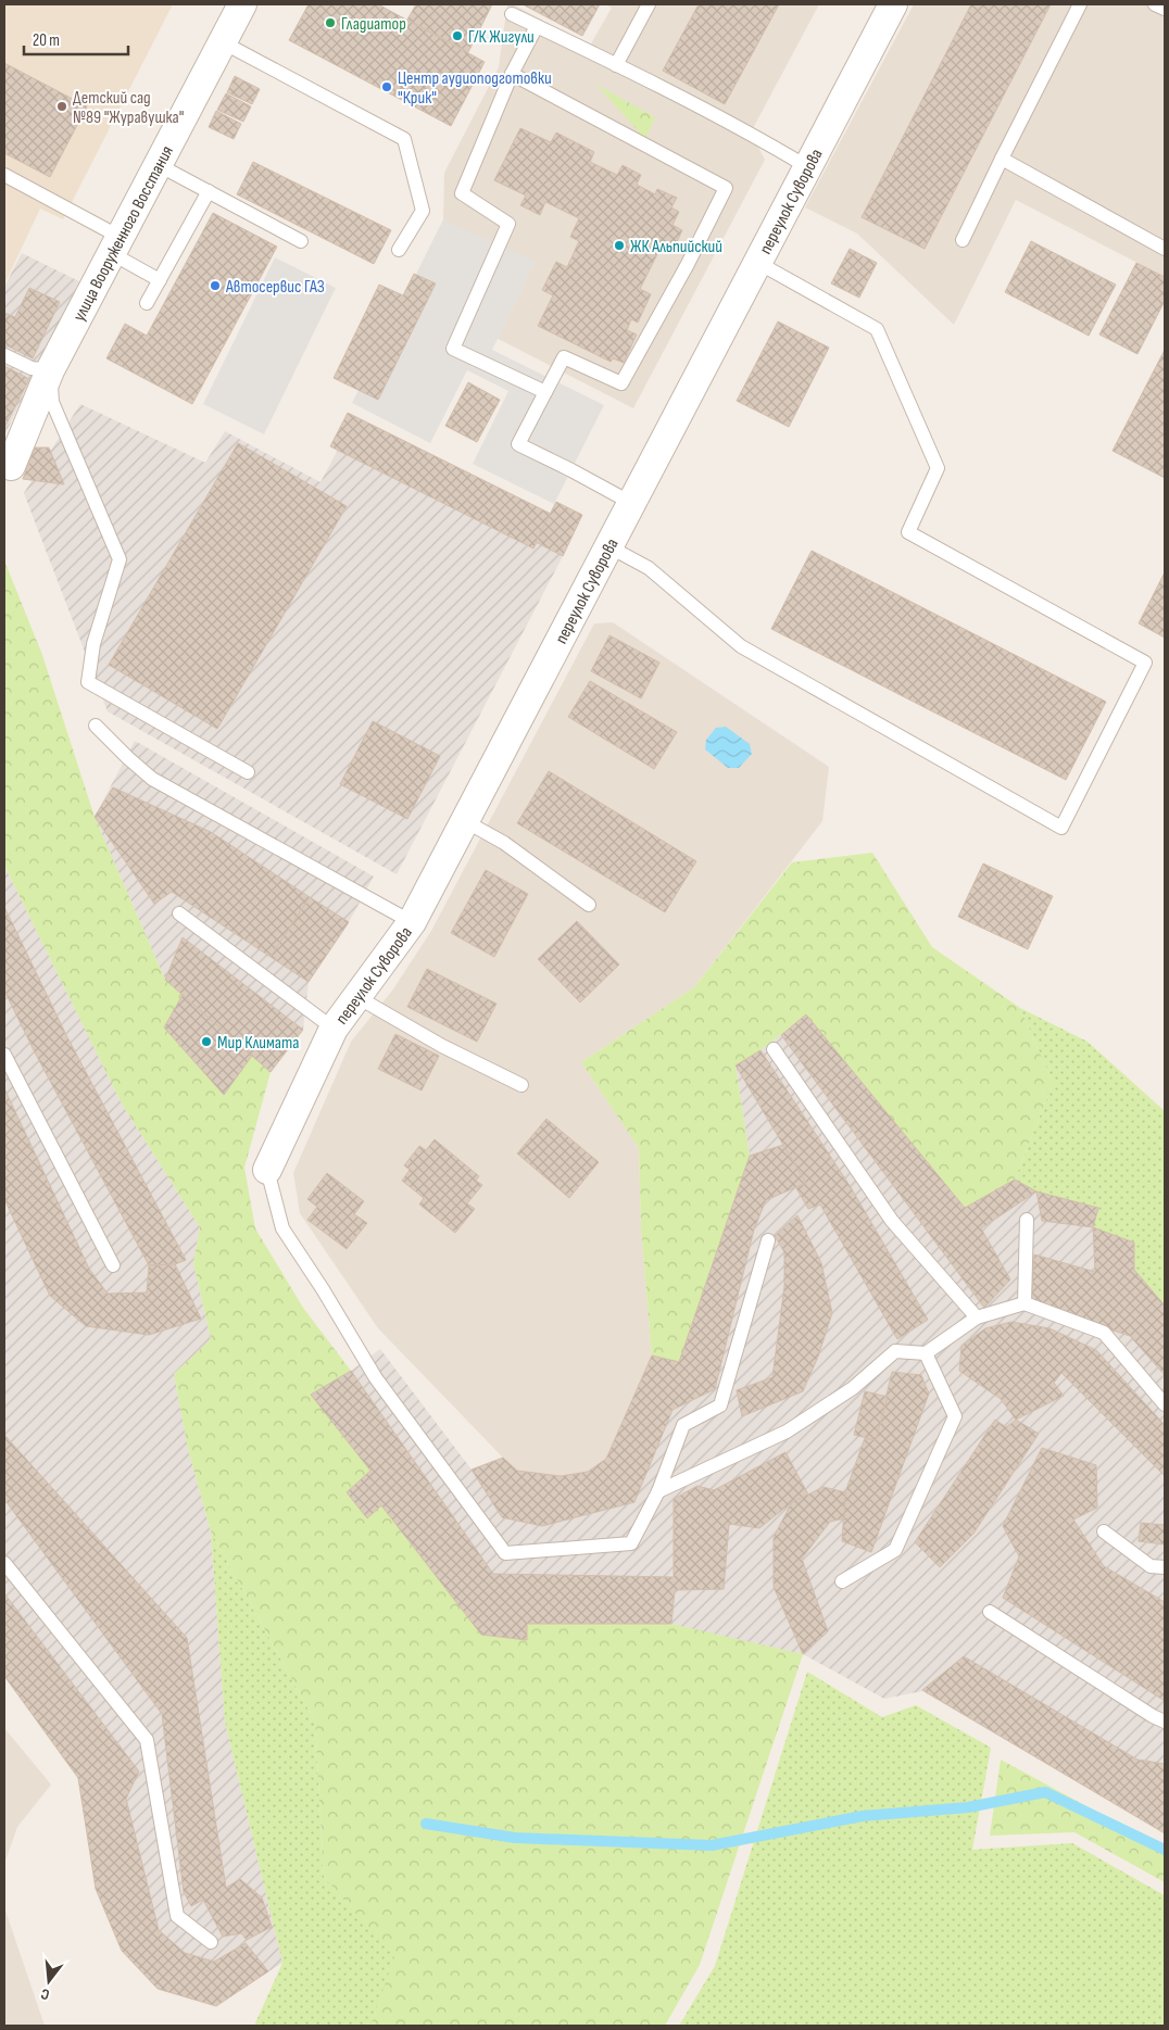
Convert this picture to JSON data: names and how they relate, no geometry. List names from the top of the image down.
{
  "streets": {
    "street": ["переулок Суворова", "улица Вооруженного Восстания"]
  },
  "places": [
    "Гладиатор",
    "Г/К Жигули",
    "Центр аудиоподготовки \"Крик\"",
    "Детский сад №89 \"Журавушка\"",
    "ЖК Альпийский",
    "Автосервис ГАЗ",
    "Мир Климата"
  ],
  "scale_bar": "20 m",
  "north": "bottom"
}
